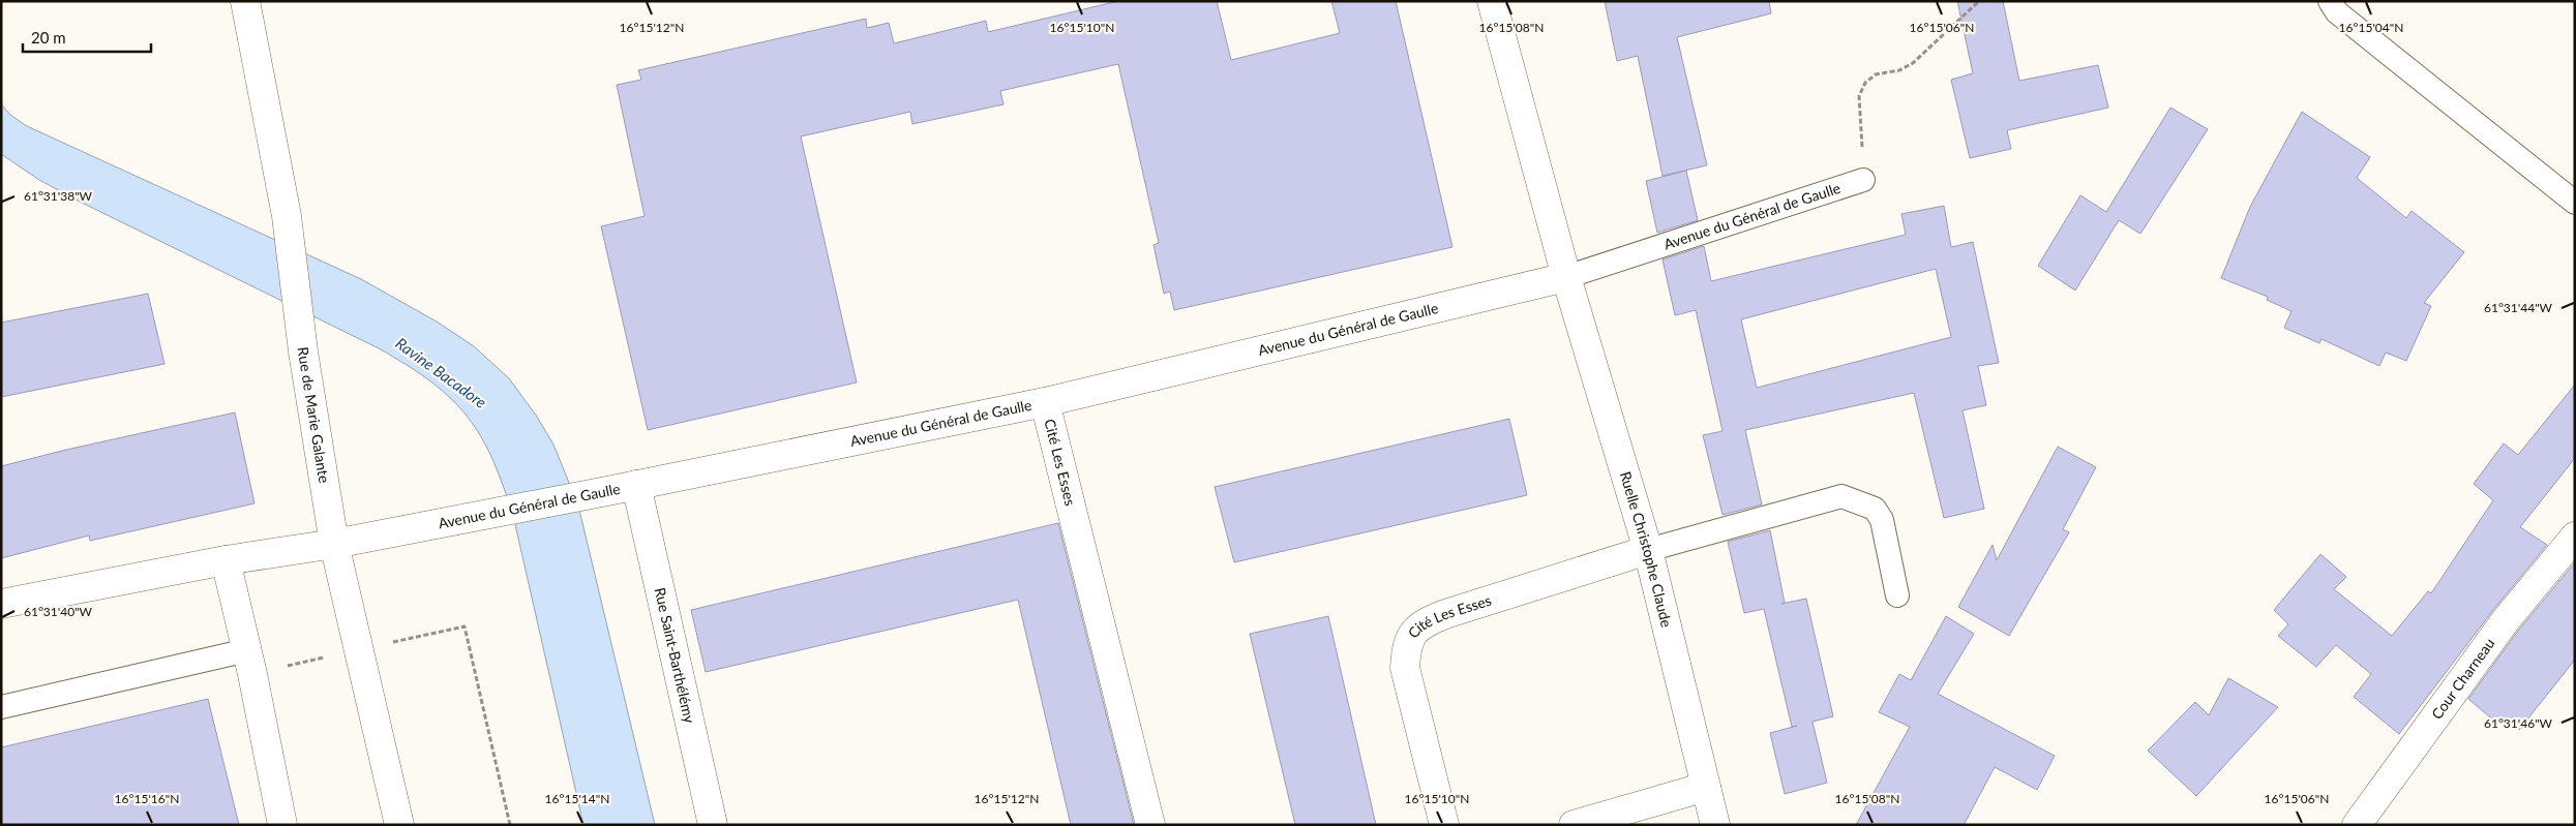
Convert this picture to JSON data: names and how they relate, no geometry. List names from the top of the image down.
{
  "streets": {
    "street": [
      "Avenue du Général de Gaulle",
      "Rue de Marie Galante",
      "Cité Les Esses",
      "Ruelle Christophe Claude",
      "Rue Saint-Barthélémy",
      "Cour Charneau"
    ]
  },
  "crossings": [
    ["Avenue du Général de Gaulle", "Rue de Marie Galante"],
    ["Avenue du Général de Gaulle", "Cité Les Esses"],
    ["Avenue du Général de Gaulle", "Ruelle Christophe Claude"],
    ["Avenue du Général de Gaulle", "Rue Saint-Barthélémy"],
    ["Cité Les Esses", "Ruelle Christophe Claude"]
  ],
  "water": ["Ravine Bacadore"],
  "scale_bar": "20 m",
  "coordinates": [
    "16°15'12\"N",
    "16°15'10\"N",
    "16°15'08\"N",
    "16°15'06\"N",
    "16°15'04\"N",
    "61°31'38\"W",
    "61°31'44\"W",
    "61°31'40\"W",
    "61°31'46\"W",
    "16°15'16\"N",
    "16°15'14\"N"
  ]
}
